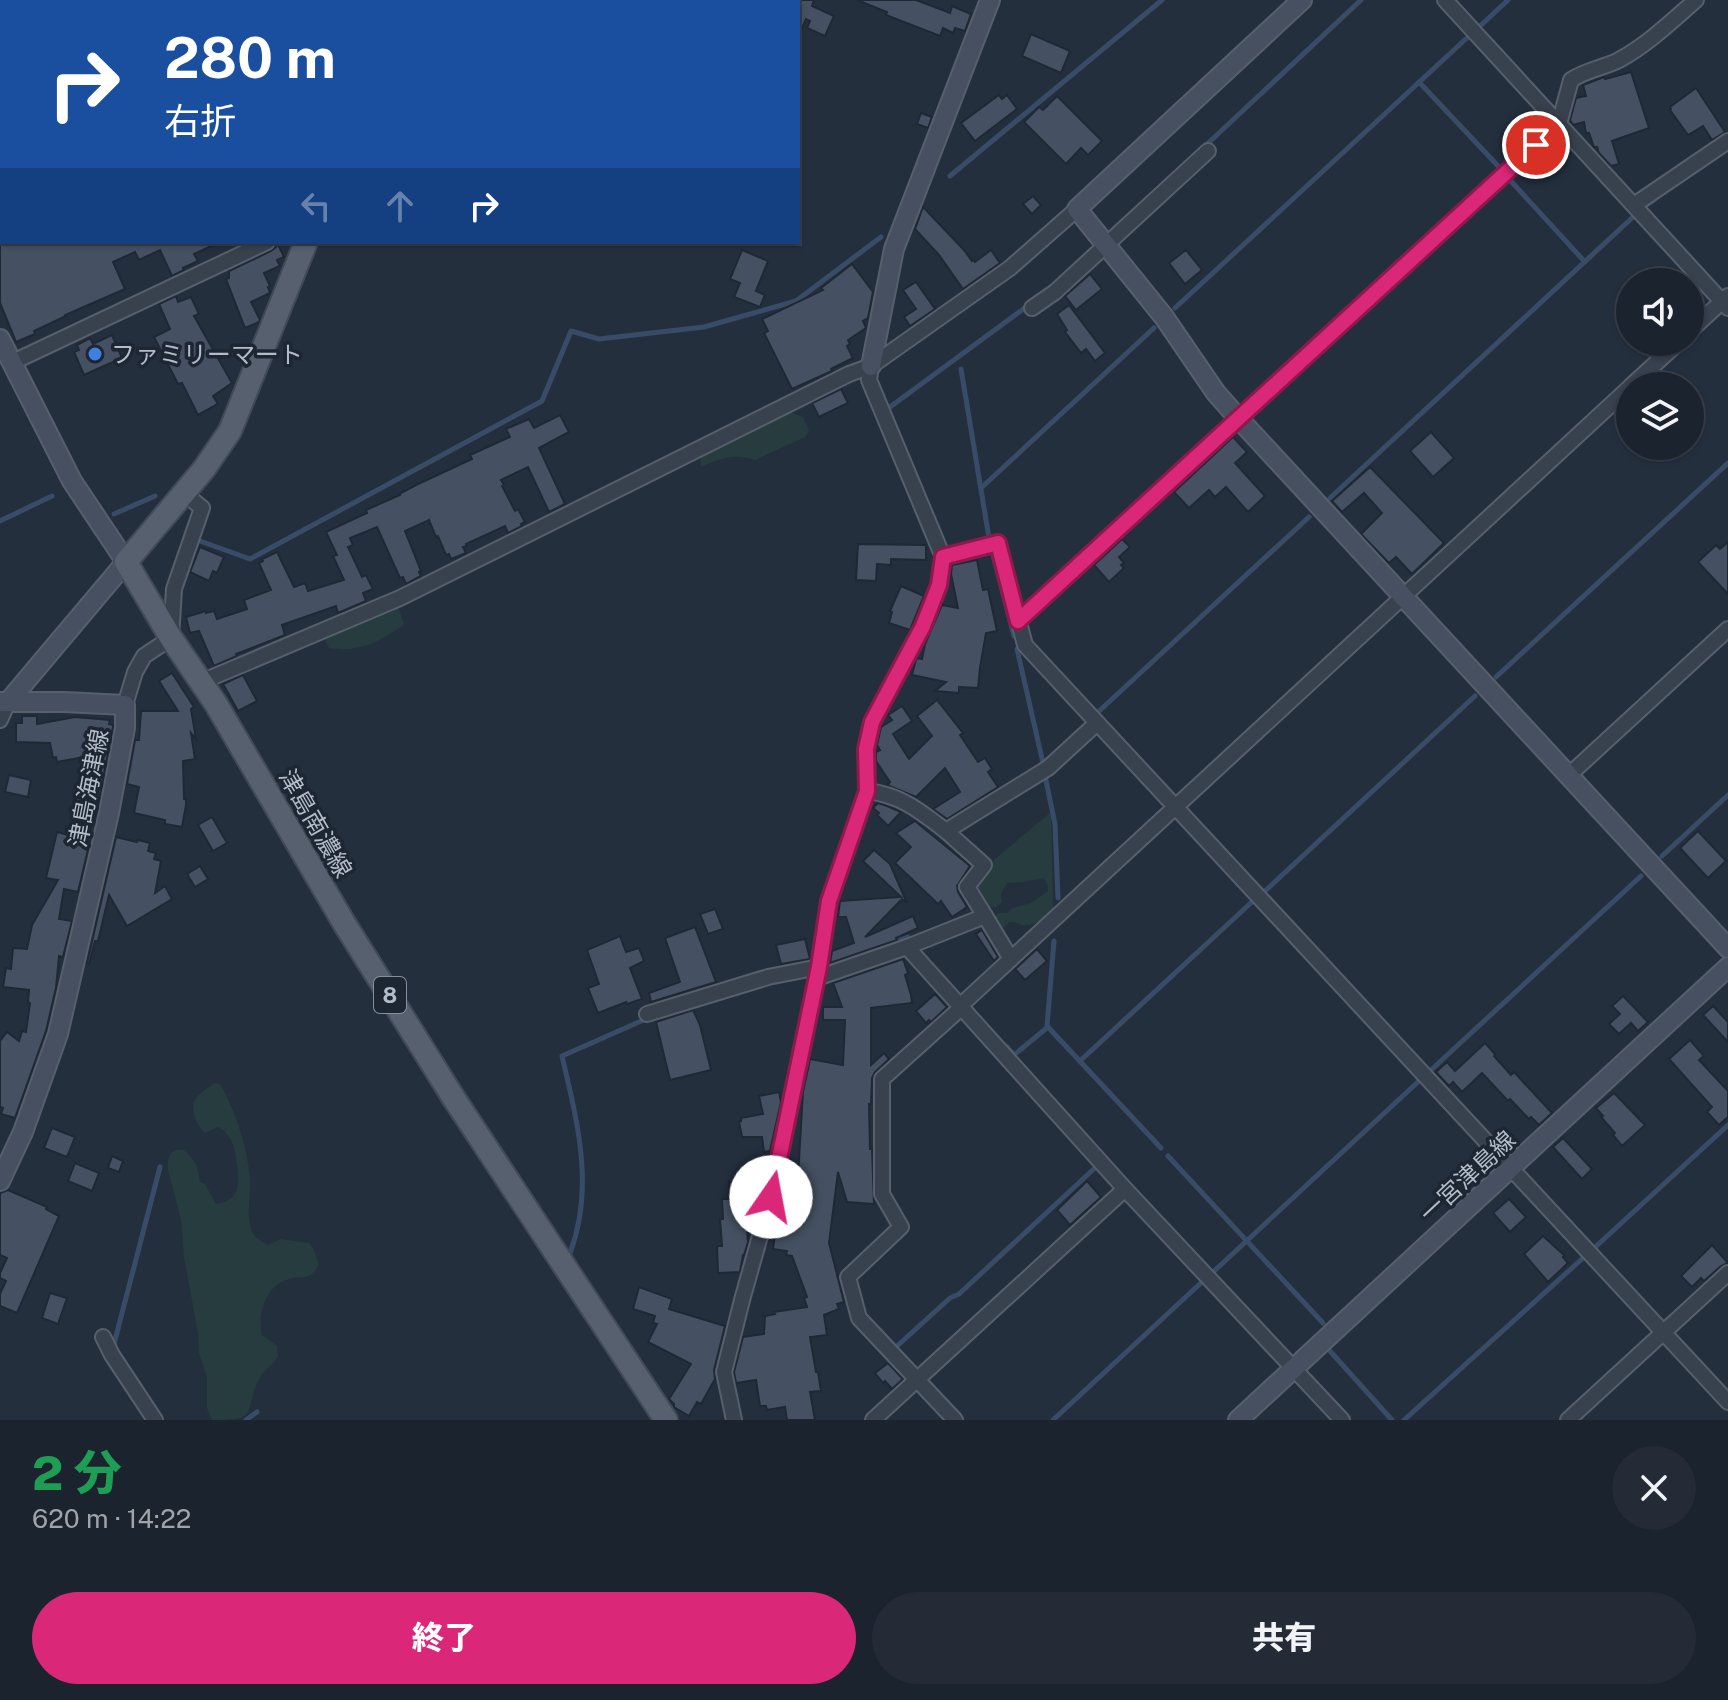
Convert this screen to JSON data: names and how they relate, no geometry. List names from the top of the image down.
{
  "streets": {
    "main road": [
      "津島海津線",
      "津島南濃線",
      "8",
      "一宮津島線"
    ]
  },
  "places": ["ファミリーマート"],
  "page": {
    "turn": ["280 m", "右折"],
    "heading": ["2 分", "620 m · 14:22"],
    "buttons": ["終了", "共有"]
  }
}
